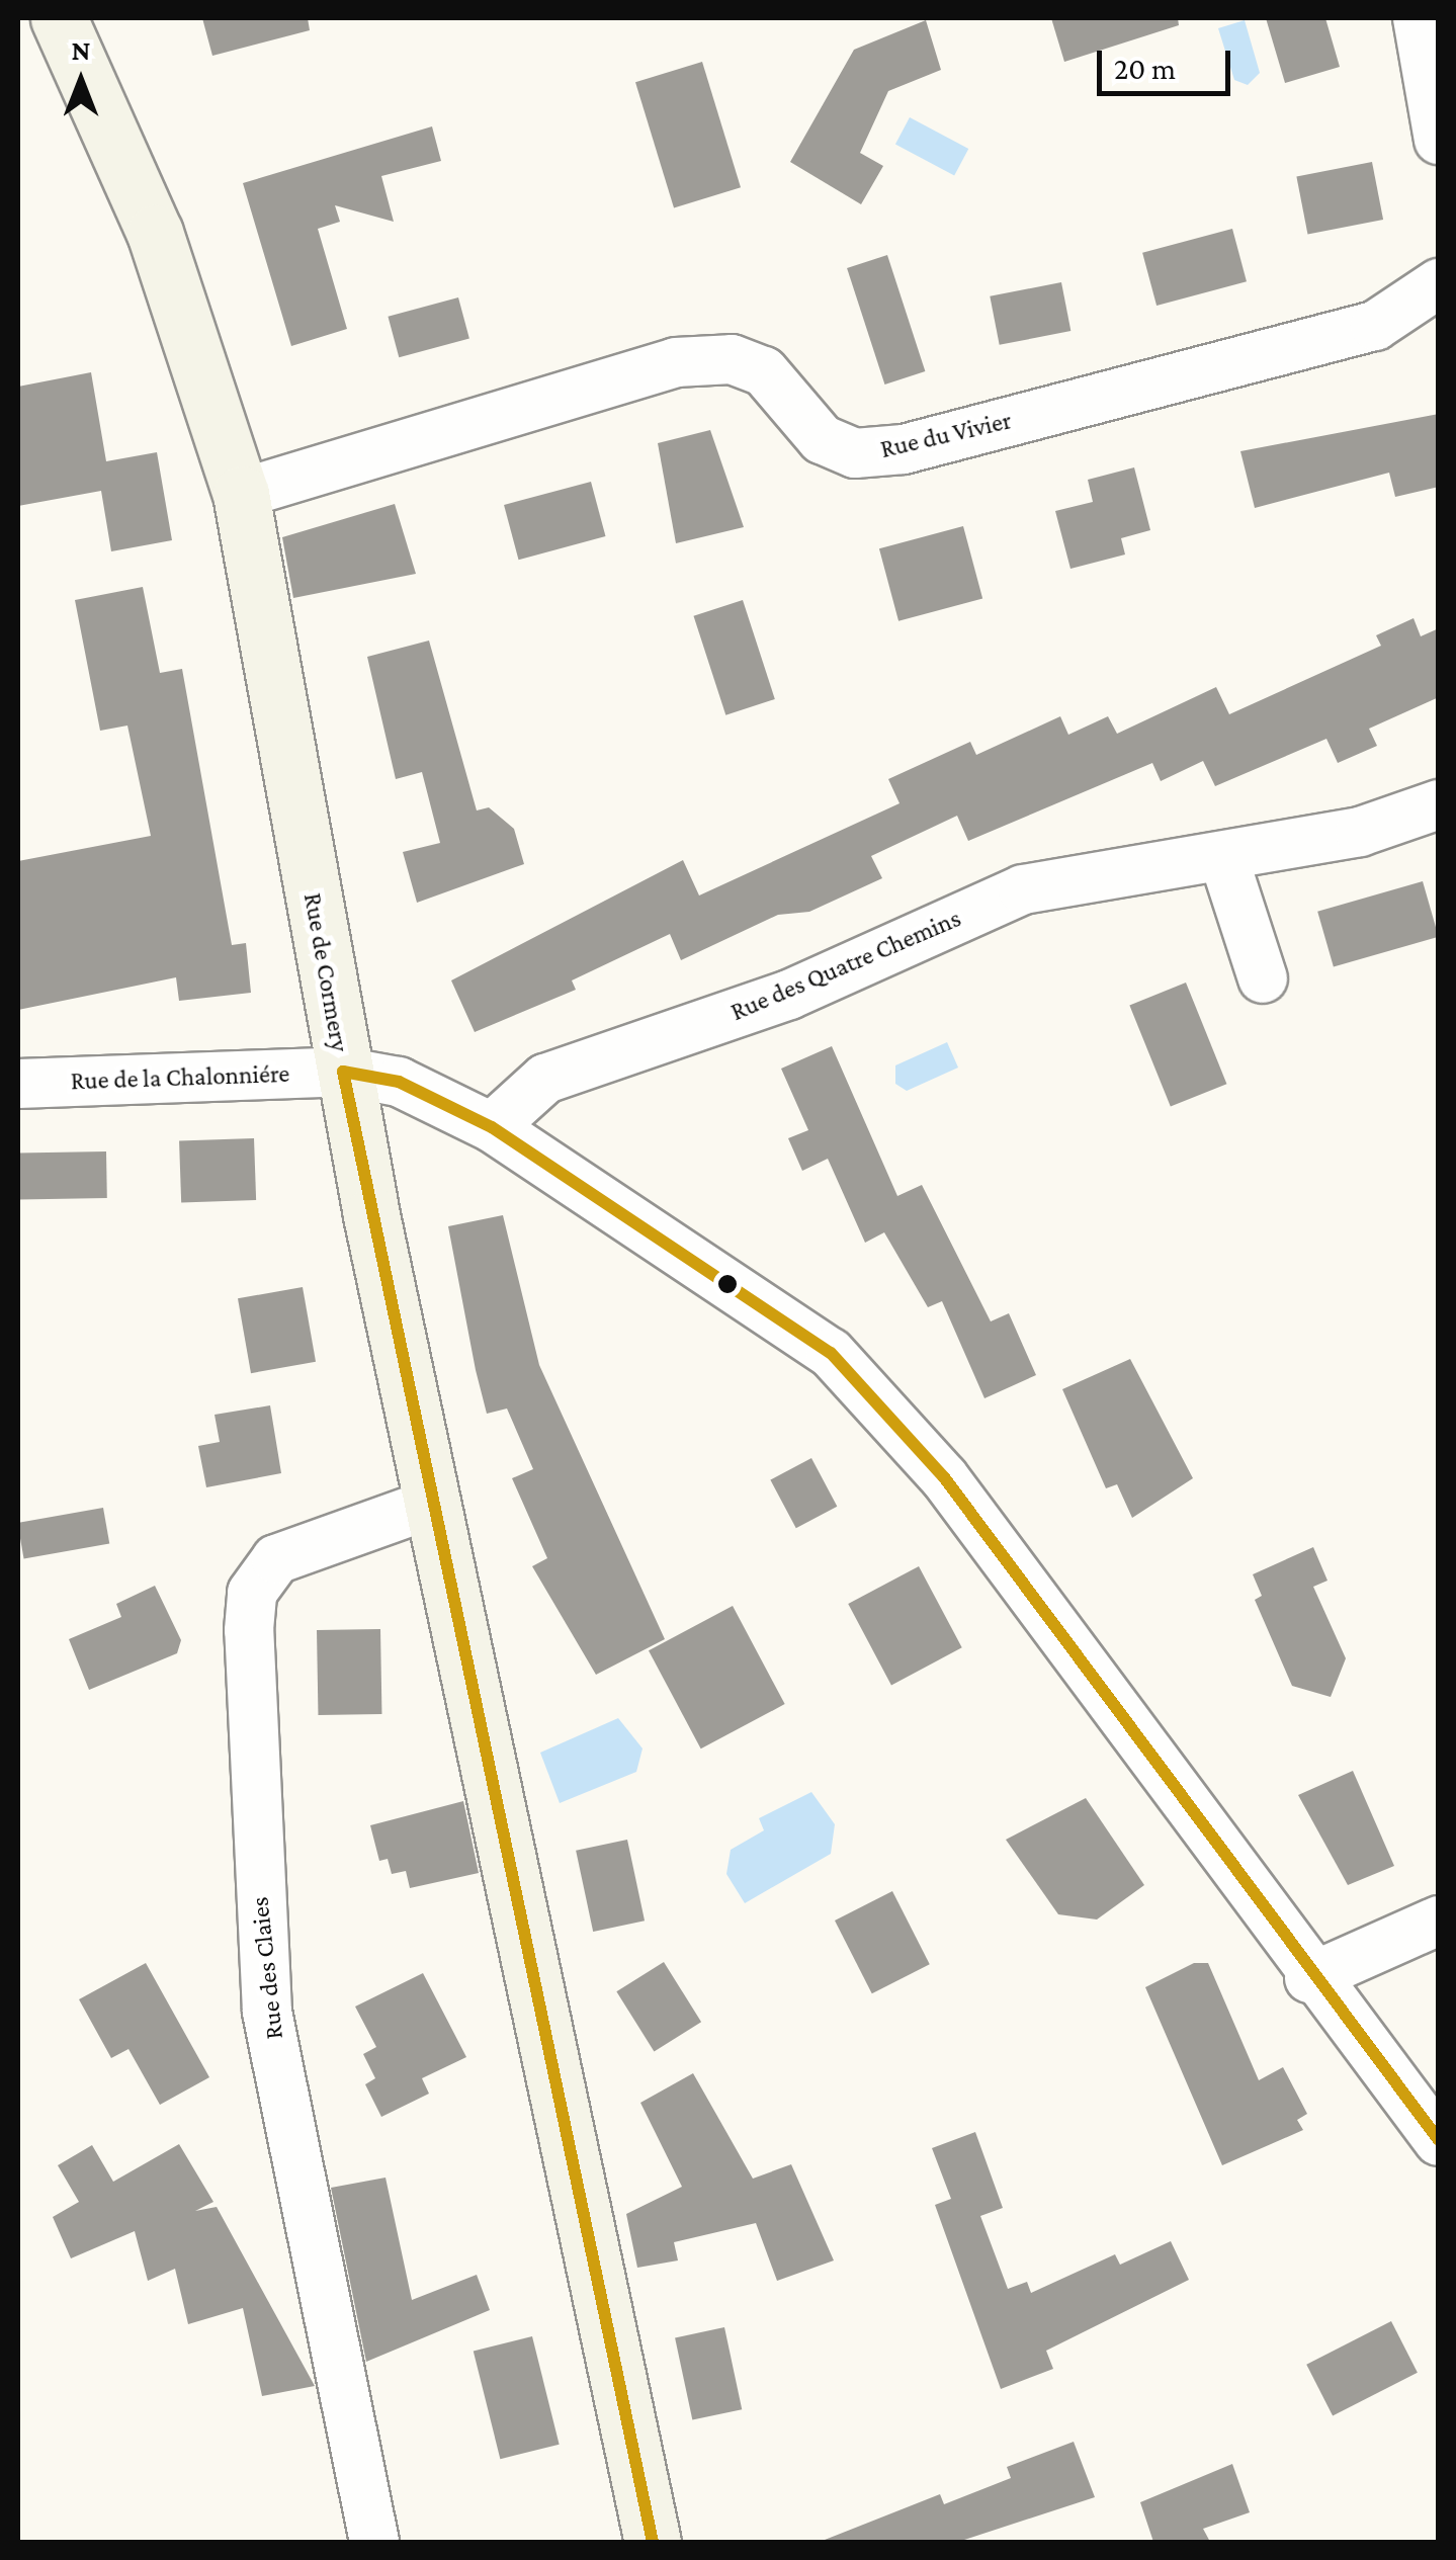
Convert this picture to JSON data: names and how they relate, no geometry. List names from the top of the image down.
{
  "streets": {
    "main road": ["Rue de Cormery"],
    "street": [
      "Rue du Vivier",
      "Rue des Quatre Chemins",
      "Rue de la Chalonniére",
      "Rue des Claies"
    ]
  },
  "crossings": [
    ["Rue du Vivier", "Rue de Cormery"],
    ["Rue des Quatre Chemins", "Rue de la Chalonniére"],
    ["Rue de Cormery", "Rue de la Chalonniére"],
    ["Rue de Cormery", "Rue des Claies"]
  ],
  "scale_bar": "20 m",
  "north": "top"
}
